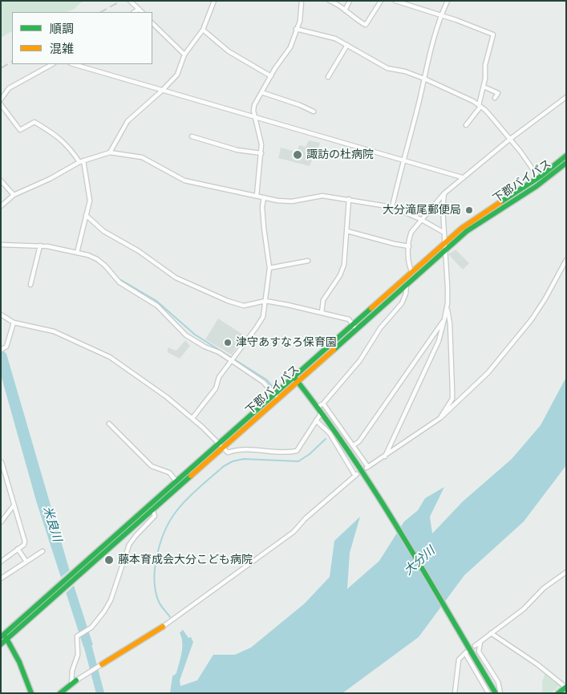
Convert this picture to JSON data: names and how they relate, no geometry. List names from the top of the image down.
{
  "streets": {
    "main road": ["下郡バイパス"]
  },
  "water": ["米良川", "大分川"],
  "places": [
    "諏訪の杜病院",
    "大分滝尾郵便局",
    "津守あすなろ保育園",
    "藤本育成会大分こども病院"
  ],
  "legend": ["順調", "混雑"]
}
